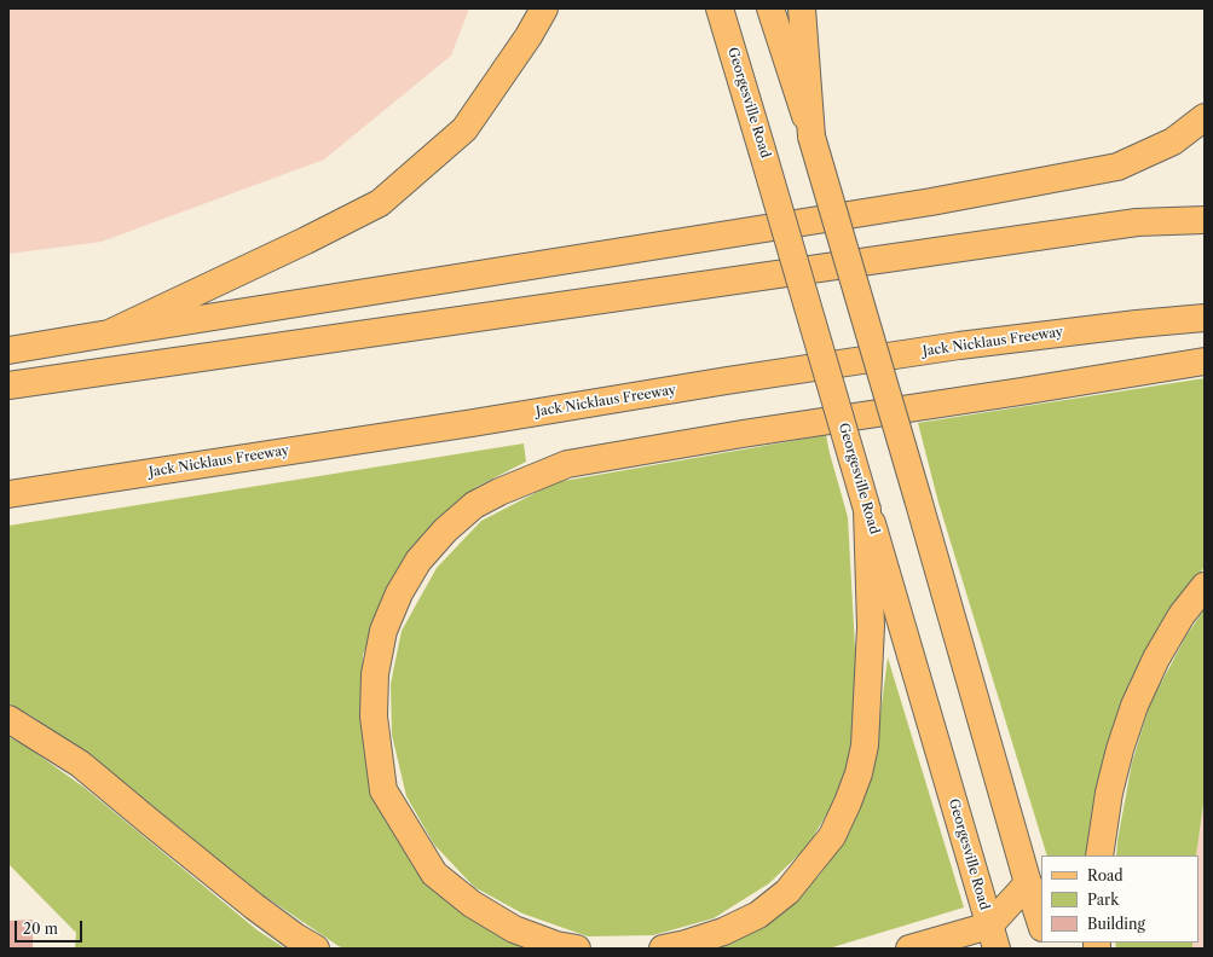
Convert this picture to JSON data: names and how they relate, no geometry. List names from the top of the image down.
{
  "streets": {
    "main road": ["Georgesville Road", "Jack Nicklaus Freeway"]
  },
  "legend": ["Road", "Park", "Building"],
  "scale_bar": "20 m"
}
